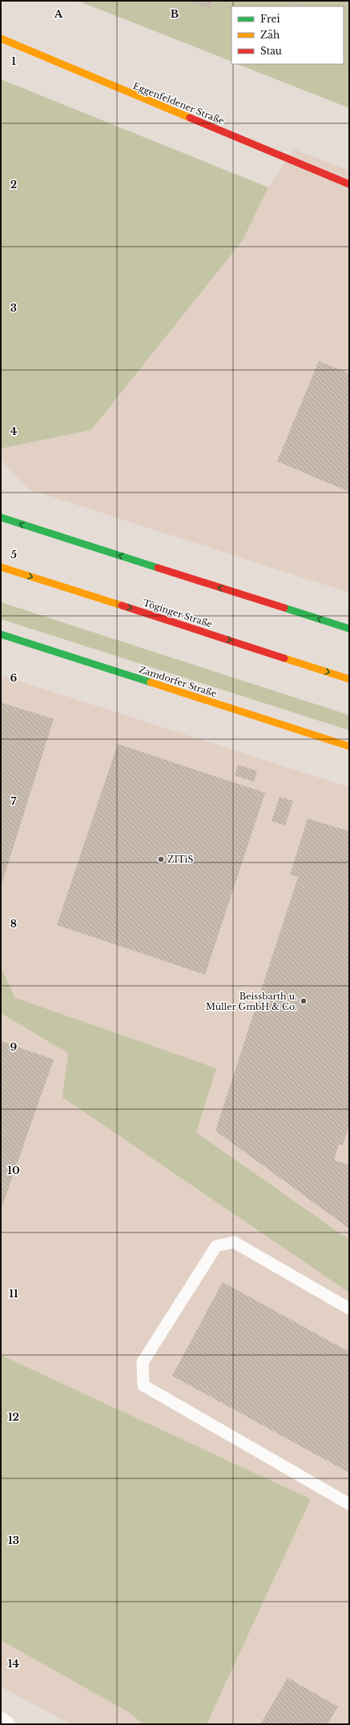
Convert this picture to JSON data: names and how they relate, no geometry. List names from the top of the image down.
{
  "streets": {
    "main road": ["Eggenfeldener Straße", "Töginger Straße", "Zamdorfer Straße"]
  },
  "places": ["ZITiS", "Beissbarth u. Müller GmbH & Co."],
  "legend": ["Frei", "Zäh", "Stau"],
  "grid": {
    "columns": ["A", "B"],
    "rows": [
      "1",
      "2",
      "3",
      "4",
      "5",
      "6",
      "7",
      "8",
      "9",
      "10",
      "11",
      "12",
      "13",
      "14"
    ]
  }
}
